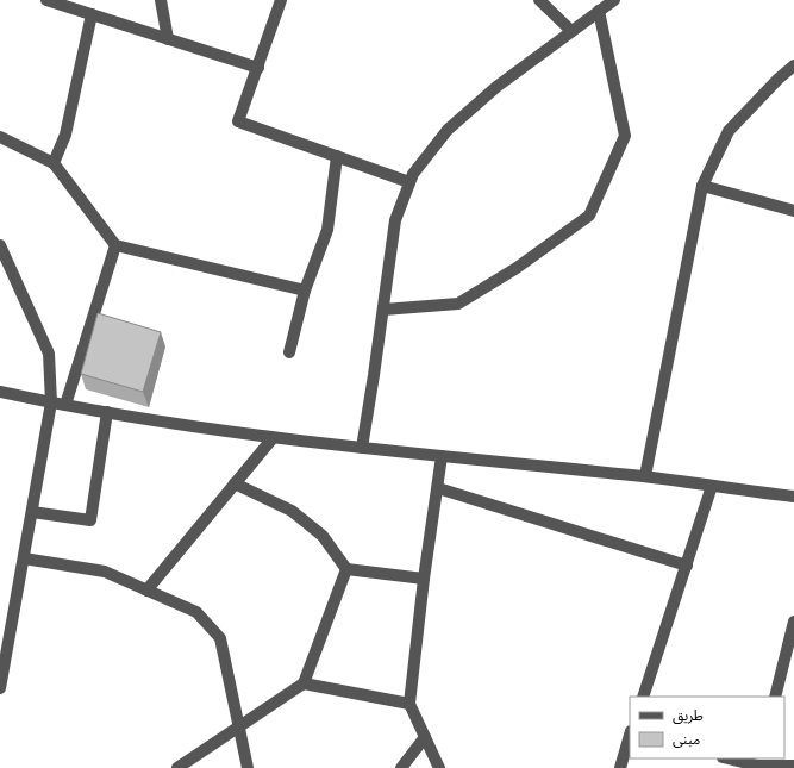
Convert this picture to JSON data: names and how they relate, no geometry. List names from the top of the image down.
{
  "legend": ["طريق", "مبنى"]
}
